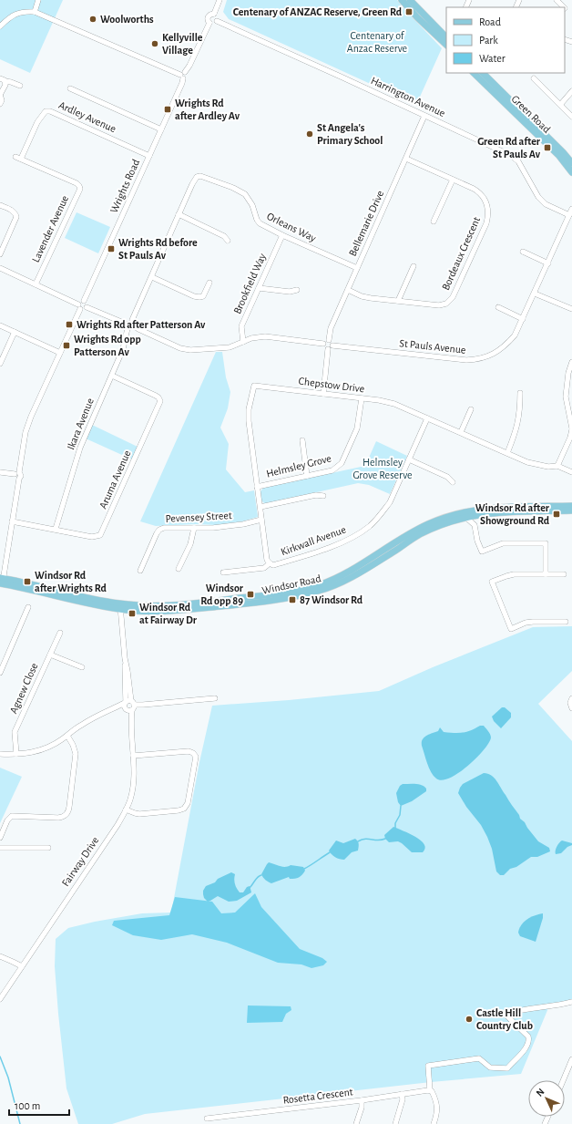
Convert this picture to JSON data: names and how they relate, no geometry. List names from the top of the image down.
{
  "streets": {
    "main road": ["Green Road", "Windsor Road"],
    "street": [
      "Harrington Avenue",
      "Ardley Avenue",
      "Wrights Road",
      "Bellemarie Drive",
      "Orleans Way",
      "Lavender Avenue",
      "Bordeaux Crescent",
      "Brookfield Way",
      "St Pauls Avenue",
      "Chepstow Drive",
      "Ikara Avenue",
      "Helmsley Grove",
      "Aruma Avenue",
      "Pevensey Street",
      "Kirkwall Avenue",
      "Agnew Close",
      "Fairway Drive",
      "Rosetta Crescent"
    ]
  },
  "crossings": [
    ["Harrington Avenue", "Wrights Road"],
    ["Harrington Avenue", "Bellemarie Drive"],
    ["Harrington Avenue", "St Pauls Avenue"],
    ["Ardley Avenue", "Wrights Road"],
    ["Ardley Avenue", "Lavender Avenue"],
    ["Bellemarie Drive", "Orleans Way"],
    ["Bellemarie Drive", "Bordeaux Crescent"],
    ["Bellemarie Drive", "St Pauls Avenue"],
    ["Orleans Way", "Brookfield Way"],
    ["Orleans Way", "Ikara Avenue"],
    ["Chepstow Drive", "Helmsley Grove"],
    ["Chepstow Drive", "Pevensey Street"],
    ["Chepstow Drive", "Kirkwall Avenue"],
    ["Ikara Avenue", "Aruma Avenue"],
    ["Windsor Road", "Fairway Drive"]
  ],
  "parks": ["Centenary of Anzac Reserve", "Helmsley Grove Reserve"],
  "places": {
    "transit": [
      "Centenary of ANZAC Reserve, Green Rd",
      "Wrights Rd after Ardley Av",
      "Green Rd after St Pauls Av",
      "Wrights Rd before St Pauls Av",
      "Wrights Rd after Patterson Av",
      "Wrights Rd opp Patterson Av",
      "Windsor Rd after Showground Rd",
      "Windsor Rd after Wrights Rd",
      "Windsor Rd opp 89",
      "87 Windsor Rd",
      "Windsor Rd at Fairway Dr"
    ],
    "other": [
      "Woolworths",
      "Kellyville Village",
      "St Angela's Primary School",
      "Castle Hill Country Club"
    ]
  },
  "legend": ["Road", "Park", "Water"],
  "scale_bar": "100 m",
  "north": "top left"
}
